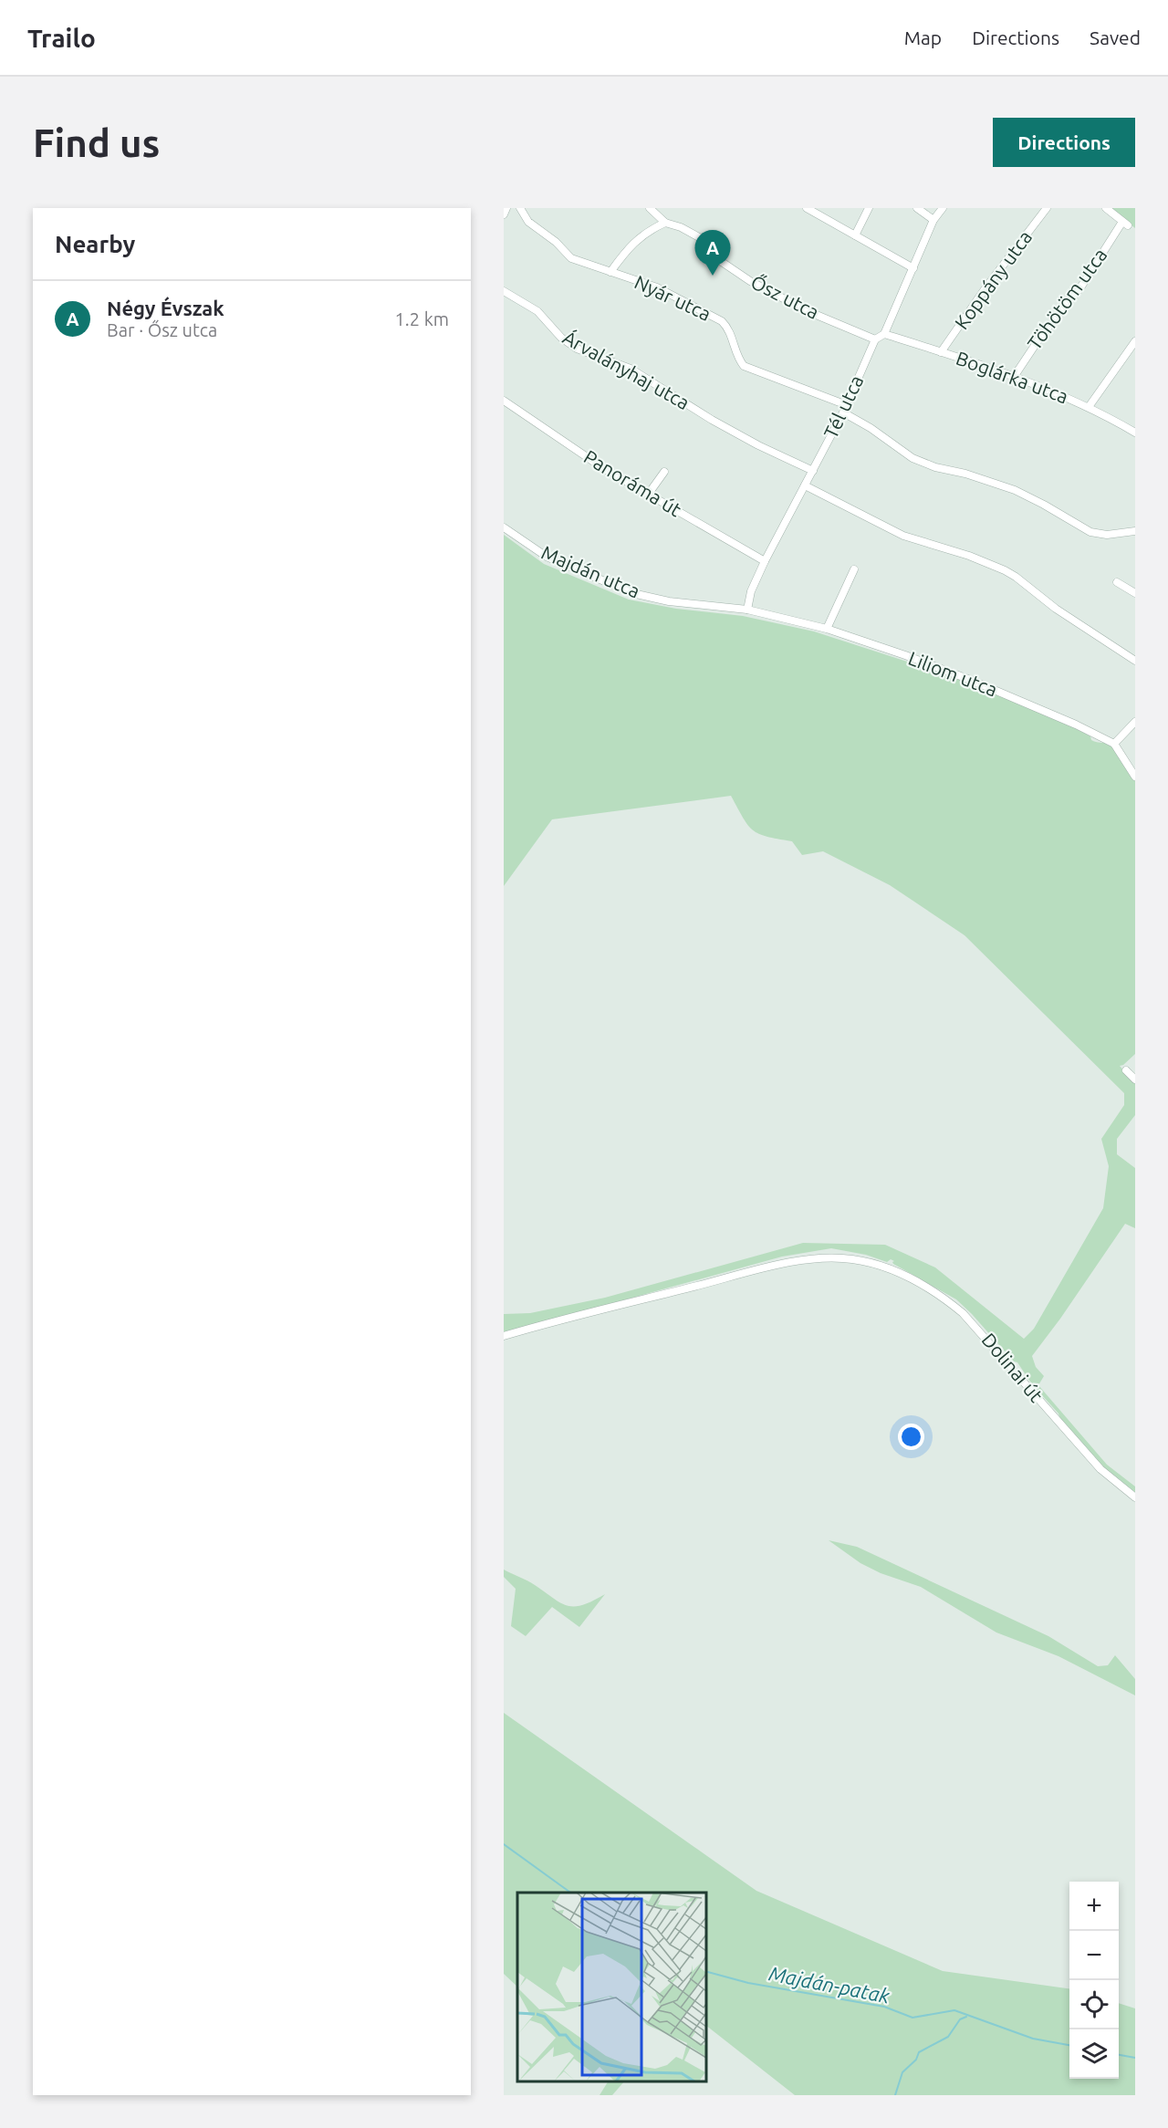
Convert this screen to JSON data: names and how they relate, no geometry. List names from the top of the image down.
{
  "streets": {
    "street": [
      "Koppány utca",
      "Ősz utca",
      "Nyár utca",
      "Töhötöm utca",
      "Árvalányhaj utca",
      "Boglárka utca",
      "Tél utca",
      "Panoráma út",
      "Majdán utca",
      "Liliom utca",
      "Dolinai út"
    ]
  },
  "crossings": [
    ["Koppány utca", "Boglárka utca"],
    ["Ősz utca", "Tél utca"],
    ["Nyár utca", "Tél utca"],
    ["Töhötöm utca", "Boglárka utca"],
    ["Árvalányhaj utca", "Tél utca"],
    ["Tél utca", "Panoráma út"],
    ["Tél utca", "Majdán utca"],
    ["Tél utca", "Liliom utca"],
    ["Majdán utca", "Liliom utca"]
  ],
  "water": ["Majdán-patak"],
  "page": {
    "header": "Trailo",
    "nav": ["Map", "Directions", "Saved"],
    "buttons": "Directions",
    "title": "Find us",
    "heading": "Nearby",
    "pins": "A",
    "list": [
      {
        "mark": "A",
        "name": "Négy Évszak",
        "note": "Bar · Ősz utca",
        "value": "1.2 km"
      }
    ],
    "map_buttons": ["+", "−"]
  }
}
